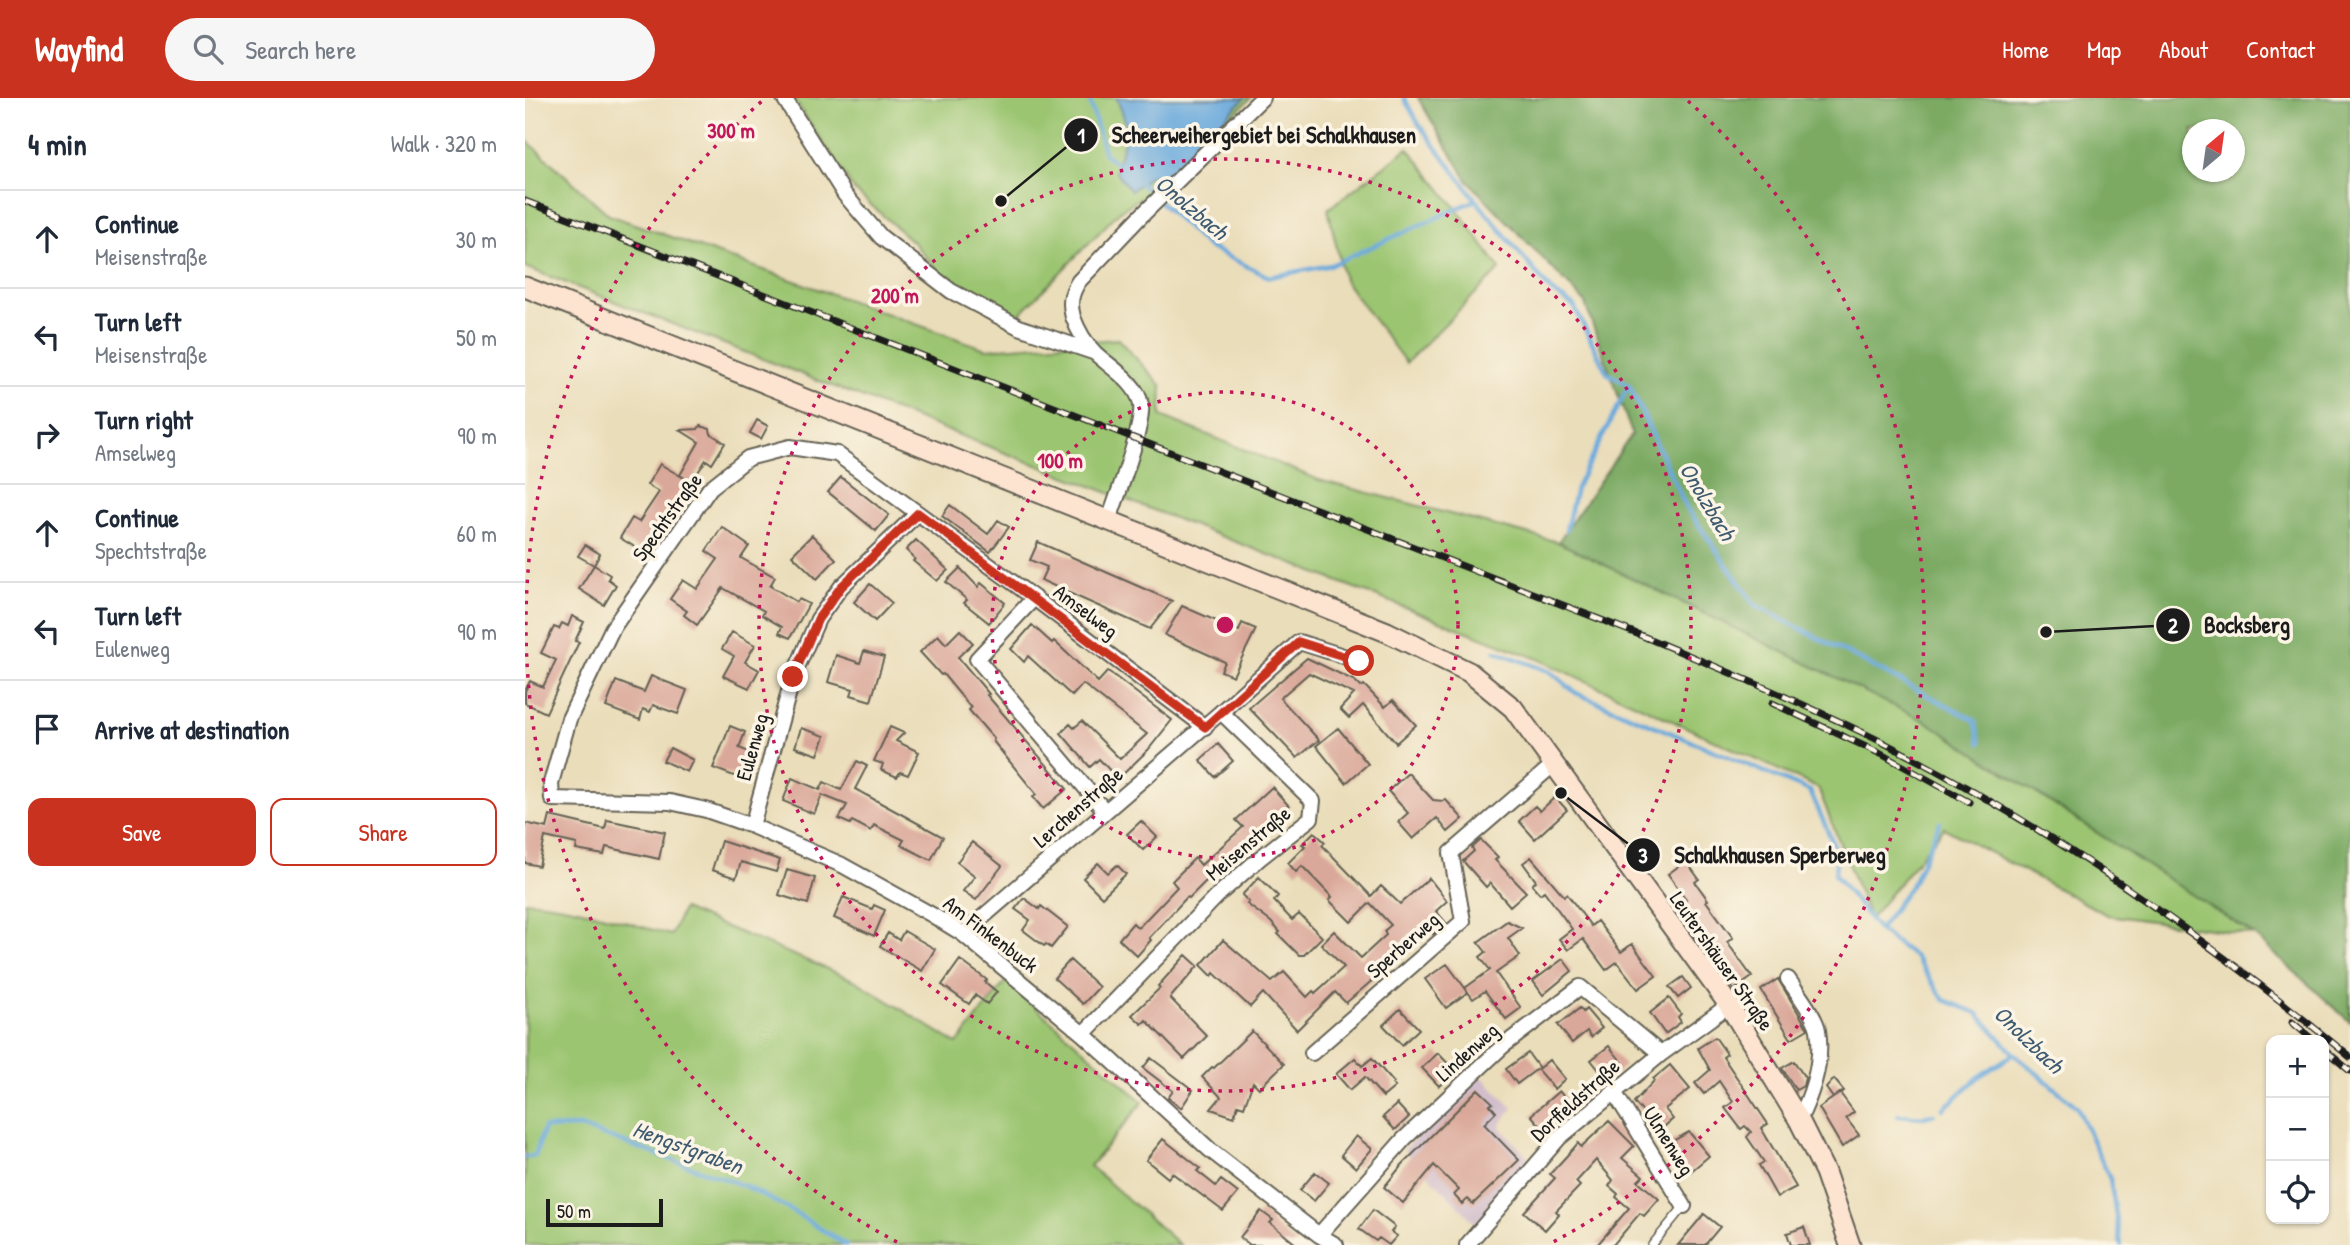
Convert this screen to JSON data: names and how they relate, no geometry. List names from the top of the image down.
{
  "streets": {
    "main road": ["Leutershäuser Straße"],
    "street": [
      "Spechtstraße",
      "Amselweg",
      "Eulenweg",
      "Lerchenstraße",
      "Meisenstraße",
      "Am Finkenbuck",
      "Sperberweg",
      "Lindenweg",
      "Dorffeldstraße",
      "Ulmenweg"
    ]
  },
  "crossings": [
    ["Spechtstraße", "Amselweg"],
    ["Spechtstraße", "Eulenweg"],
    ["Spechtstraße", "Am Finkenbuck"],
    ["Amselweg", "Lerchenstraße"],
    ["Eulenweg", "Am Finkenbuck"],
    ["Lerchenstraße", "Meisenstraße"],
    ["Lerchenstraße", "Am Finkenbuck"],
    ["Meisenstraße", "Am Finkenbuck"],
    ["Am Finkenbuck", "Lindenweg"],
    ["Sperberweg", "Leutershäuser Straße"],
    ["Leutershäuser Straße", "Dorffeldstraße"],
    ["Lindenweg", "Dorffeldstraße"],
    ["Dorffeldstraße", "Ulmenweg"]
  ],
  "water": ["Onolzbach", "Hengstgraben"],
  "places": ["Scheerweihergebiet bei Schalkhausen", "Bocksberg", "Schalkhausen Sperberweg"],
  "scale_bar": "50 m",
  "north": "top right",
  "page": {
    "header": "Wayfind",
    "search": "Search here",
    "nav": [
      "Home",
      "Map",
      "About",
      "Contact"
    ],
    "heading": ["4 min", "Walk · 320 m"],
    "list": [
      ["Continue", "Meisenstraße", "30 m"],
      ["Turn left", "Meisenstraße", "50 m"],
      ["Turn right", "Amselweg", "90 m"],
      ["Continue", "Spechtstraße", "60 m"],
      ["Turn left", "Eulenweg", "90 m"],
      "Arrive at destination"
    ],
    "buttons": ["Save", "Share"],
    "map_buttons": ["+", "−"],
    "scale": "50 m"
  },
  "rings": ["300 m", "200 m", "100 m"]
}
